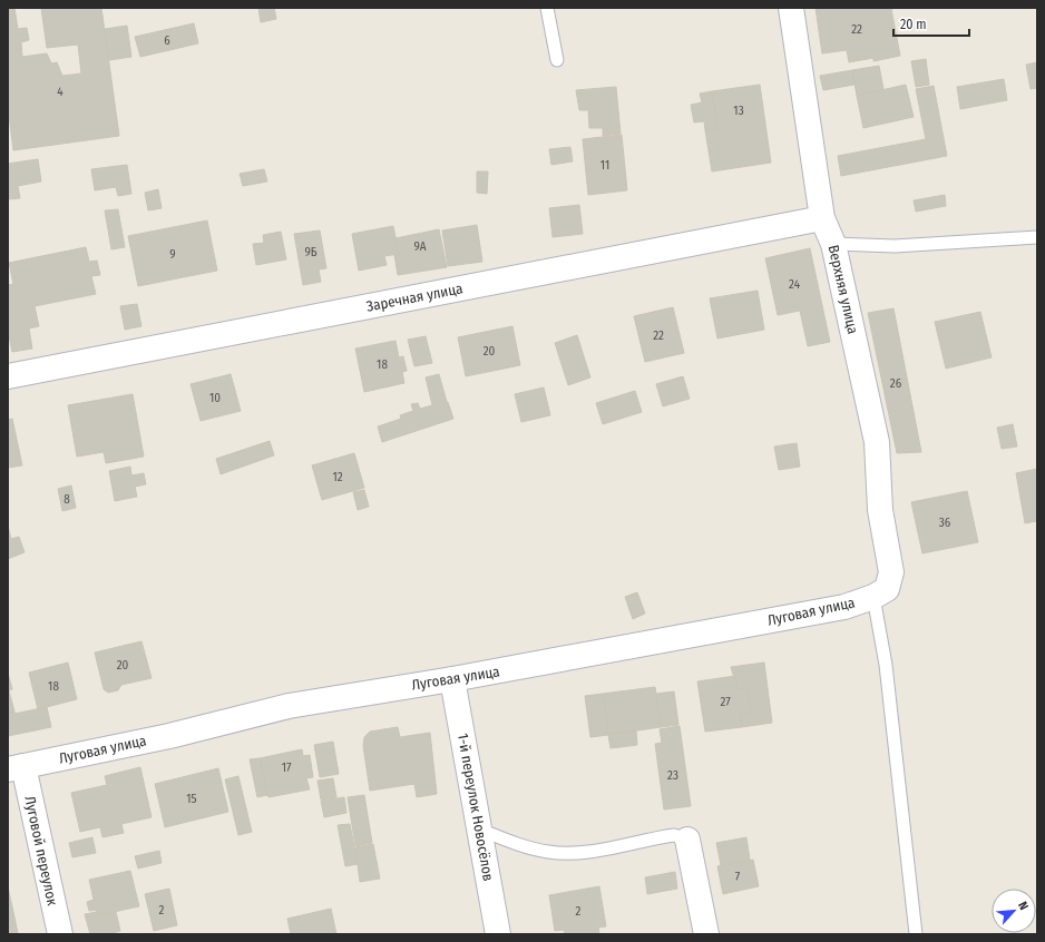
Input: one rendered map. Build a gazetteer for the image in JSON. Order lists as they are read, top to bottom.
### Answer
{
  "streets": {
    "street": [
      "Верхняя улица",
      "Заречная улица",
      "Луговая улица",
      "1-й переулок Новосёлов",
      "Луговой переулок"
    ]
  },
  "crossings": [
    ["Верхняя улица", "Заречная улица"],
    ["Верхняя улица", "Луговая улица"],
    ["Луговая улица", "1-й переулок Новосёлов"],
    ["Луговая улица", "Луговой переулок"]
  ],
  "house_numbers": [
    "22",
    "6",
    "4",
    "13",
    "11",
    "9А",
    "9Б",
    "9",
    "24",
    "22",
    "20",
    "18",
    "26",
    "10",
    "12",
    "8",
    "36",
    "20",
    "18",
    "27",
    "17",
    "23",
    "15",
    "7",
    "2",
    "2"
  ],
  "scale_bar": "20 m",
  "north": "top right"
}
